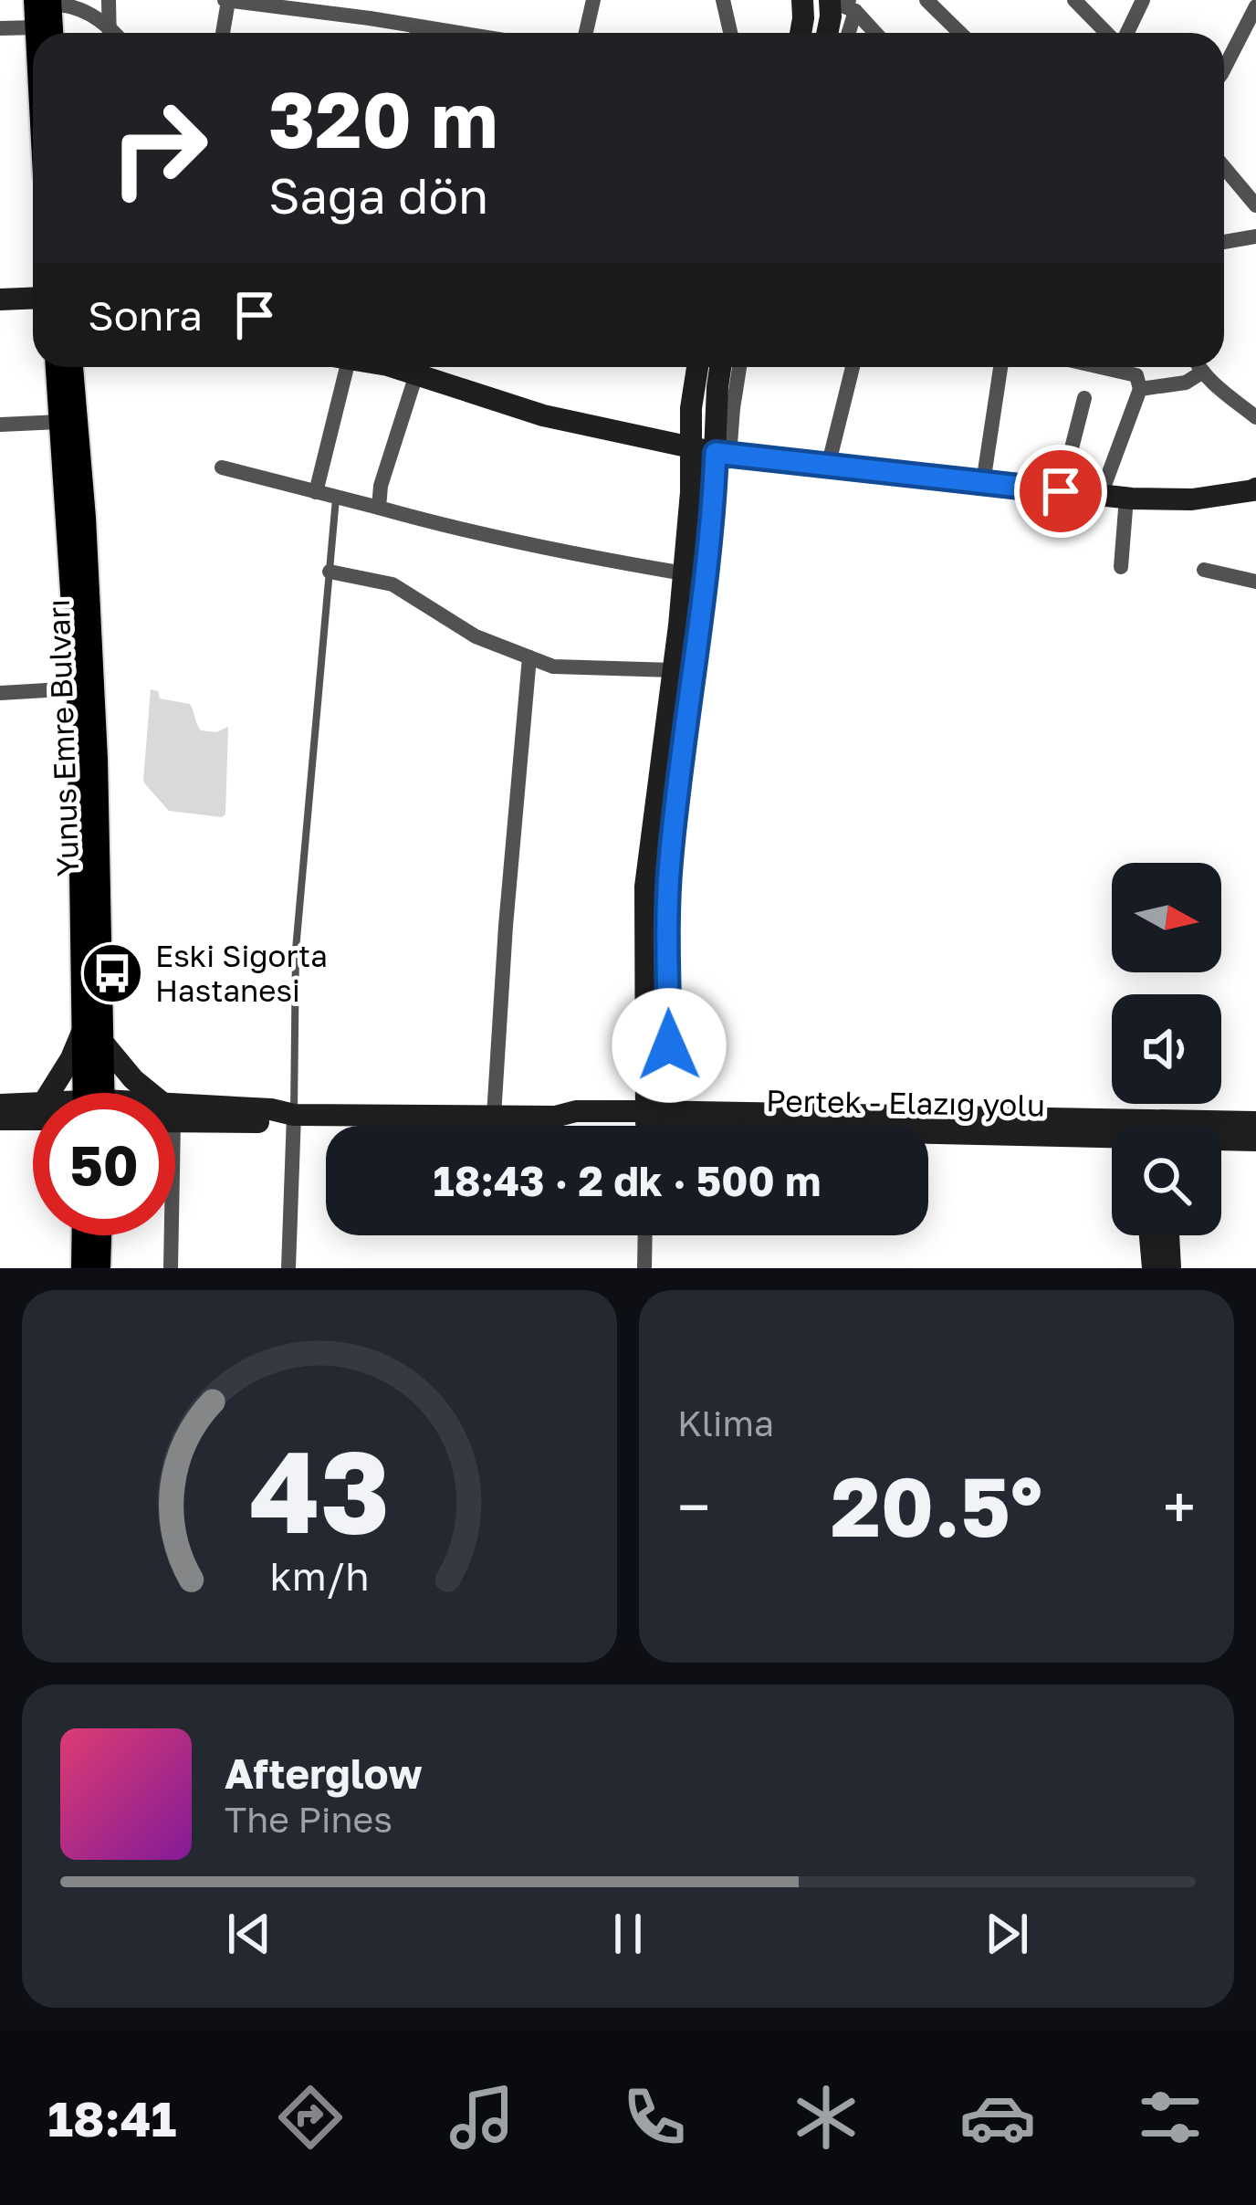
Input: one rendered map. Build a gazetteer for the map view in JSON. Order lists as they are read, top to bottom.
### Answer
{
  "streets": {
    "main road": ["Yunus Emre Bulvarı", "Pertek - Elazığ yolu"]
  },
  "places": {
    "bus stop": ["Eski Sigorta Hastanesi"]
  },
  "north": "right",
  "page": {
    "turn": ["320 m", "Sağa dön"],
    "then": "Sonra",
    "limit": "50",
    "trip": "18:43 · 2 dk · 500 m",
    "tile": "Klima",
    "heat": ["−", "20.5°", "+"],
    "song": ["Afterglow", "The Pines"],
    "tabs": "18:41",
    "gauge": ["43", "km/h"]
  }
}
